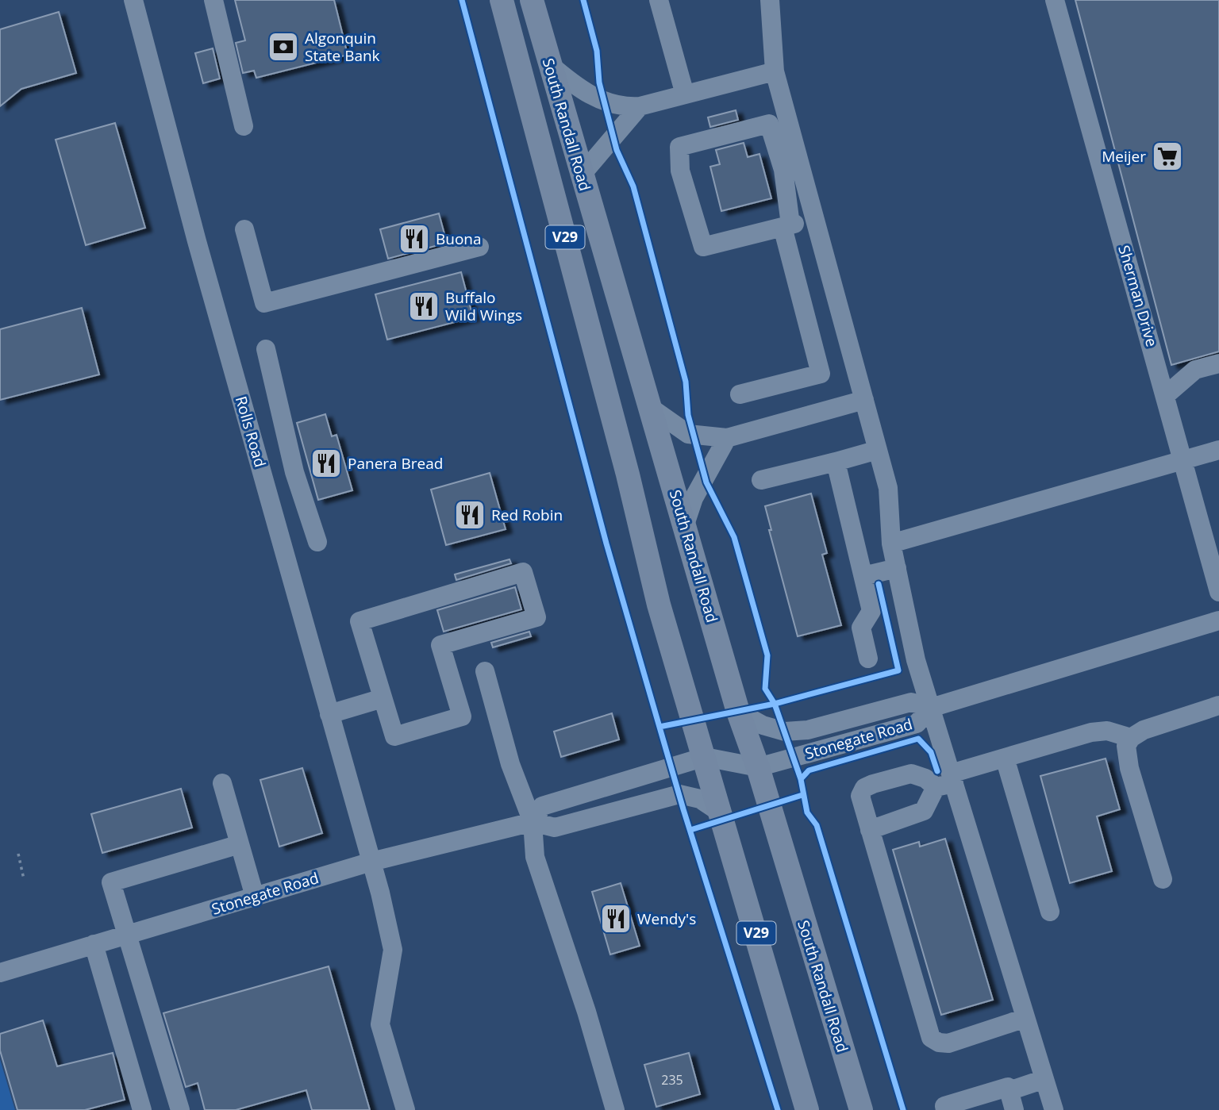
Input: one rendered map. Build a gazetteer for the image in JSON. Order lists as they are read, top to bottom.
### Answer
{
  "streets": {
    "main road": ["South Randall Road", "V29"],
    "street": ["Sherman Drive", "Rolls Road", "Stonegate Road"]
  },
  "crossings": [
    ["South Randall Road", "Stonegate Road"],
    ["Rolls Road", "Stonegate Road"]
  ],
  "places": {
    "bank": ["Algonquin State Bank"],
    "supermarket": ["Meijer"],
    "restaurant": [
      "Buona",
      "Buffalo Wild Wings",
      "Panera Bread",
      "Red Robin",
      "Wendy's"
    ]
  },
  "house_numbers": ["235"]
}
